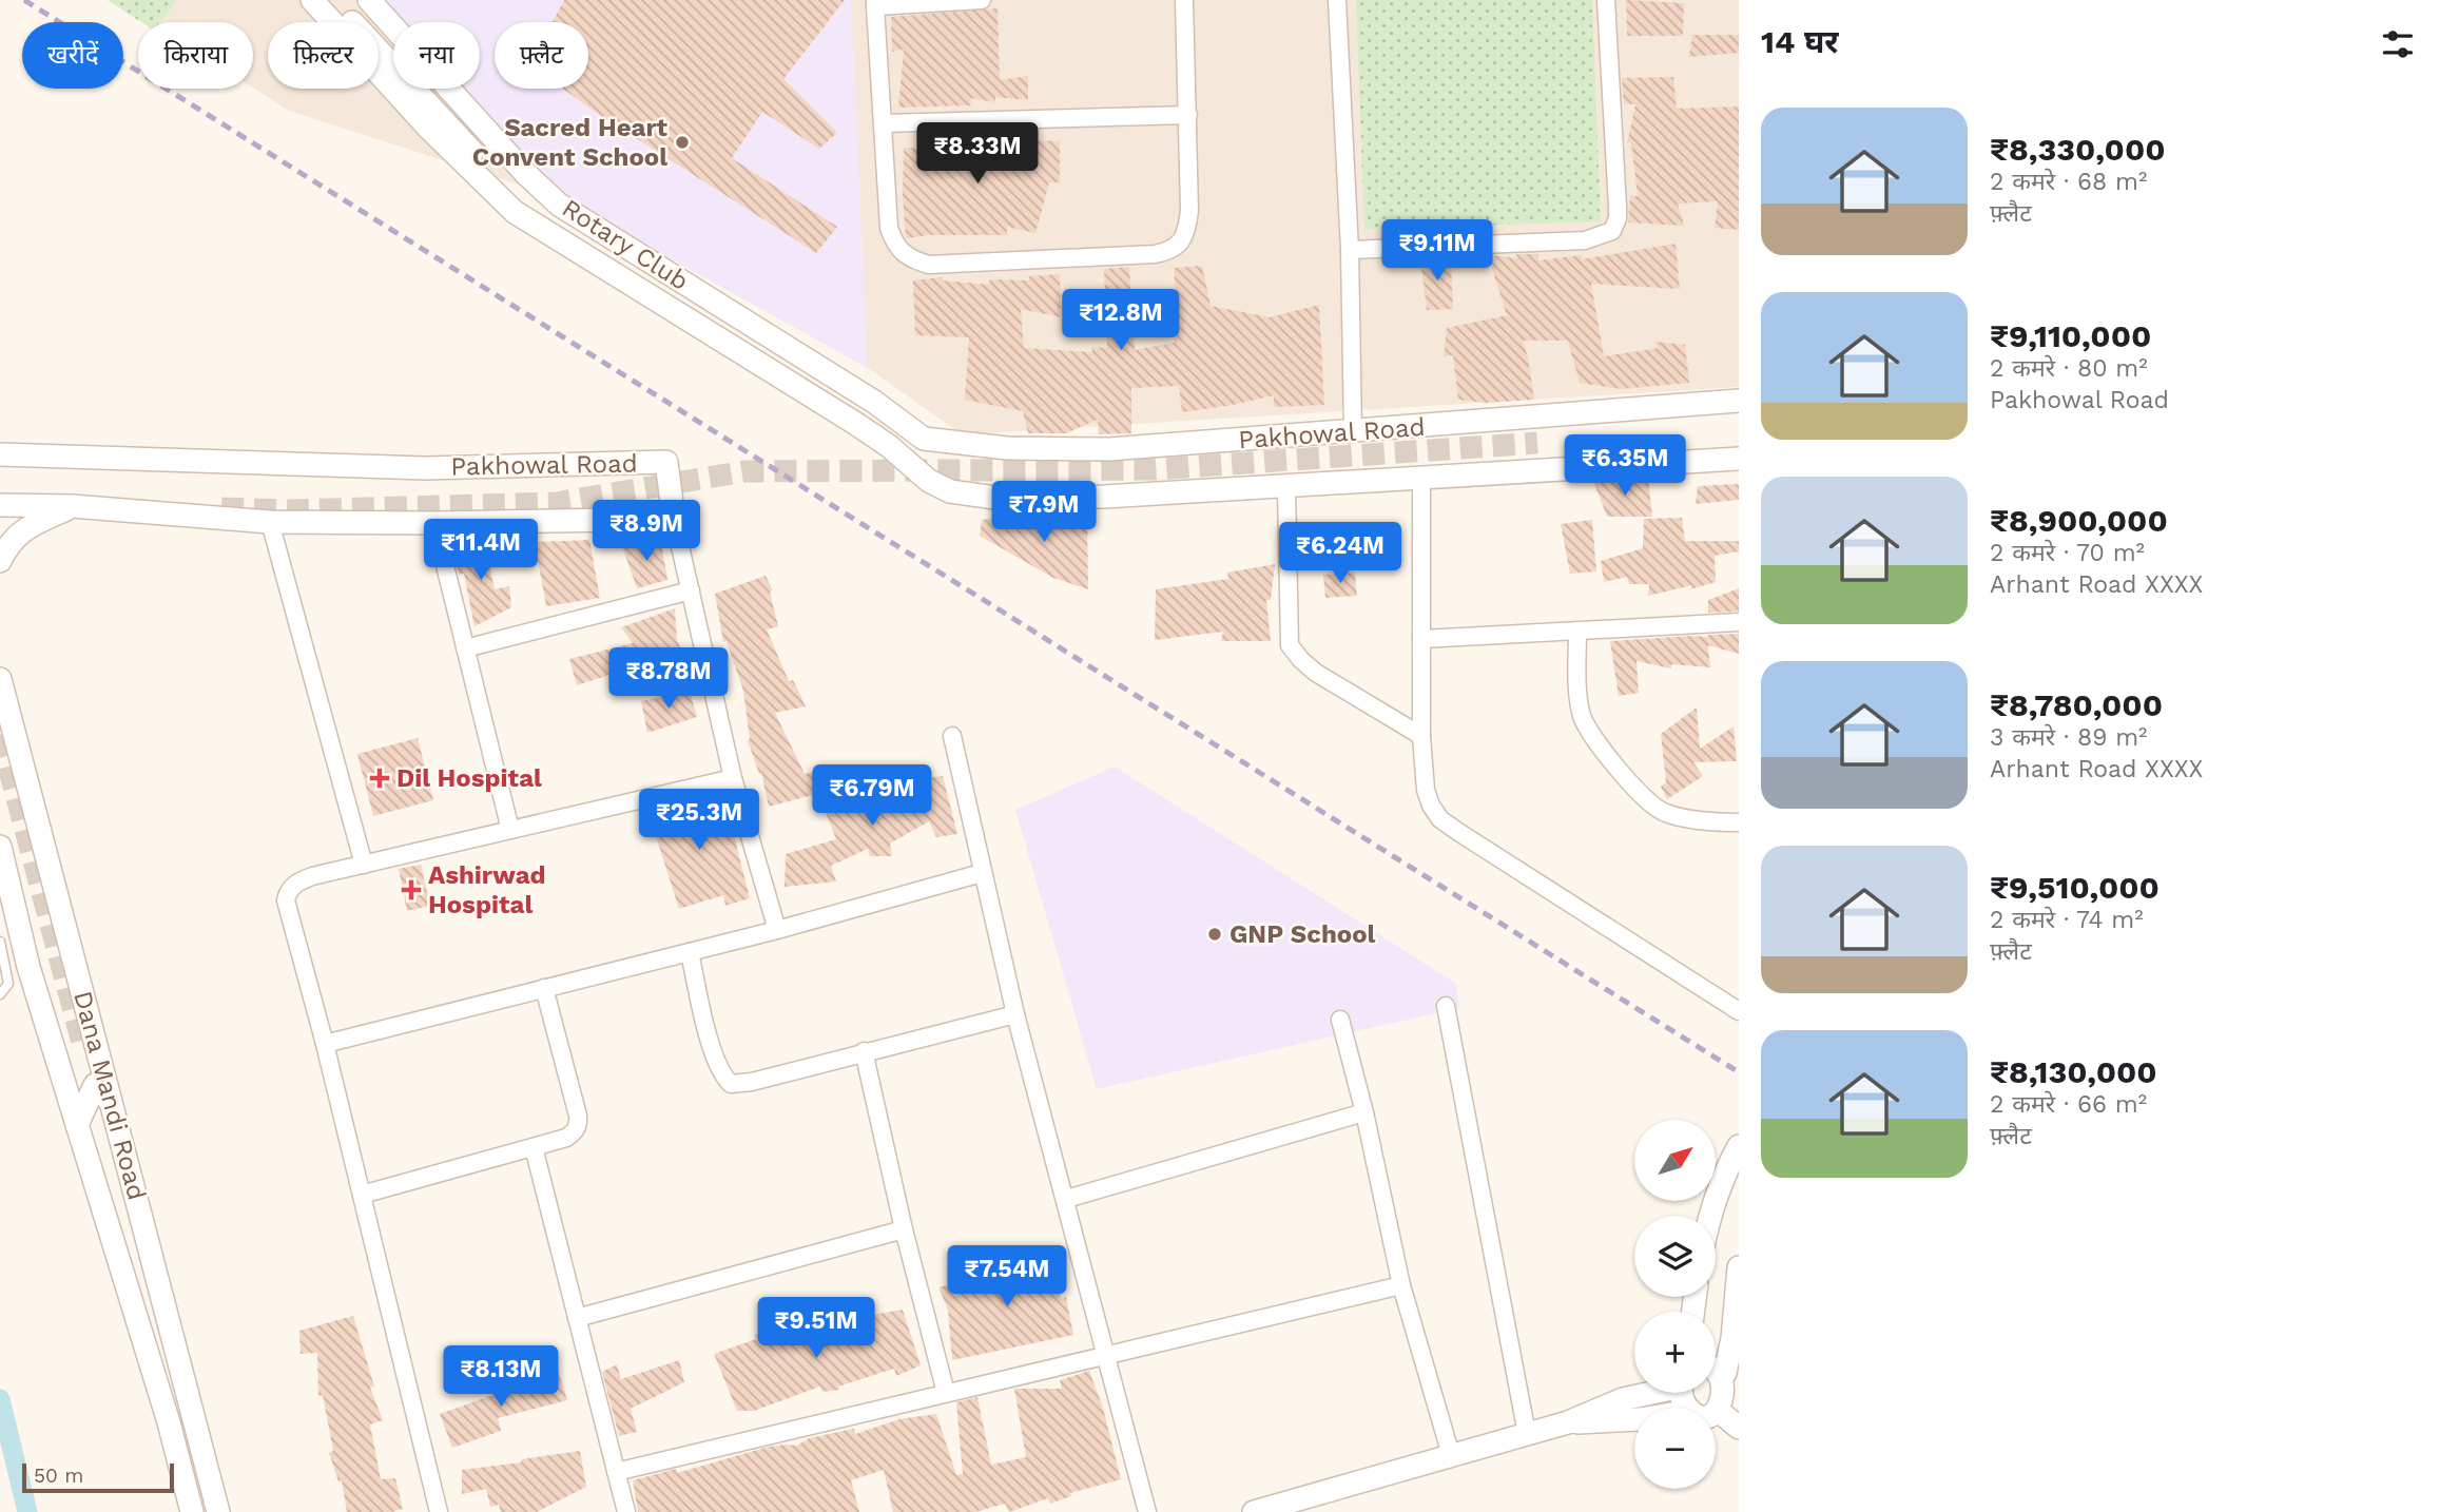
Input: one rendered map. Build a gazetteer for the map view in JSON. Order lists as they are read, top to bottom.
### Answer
{
  "streets": {
    "street": ["Rotary Club", "Pakhowal Road", "Dana Mandi Road"]
  },
  "crossings": [
    ["Rotary Club", "Pakhowal Road"]
  ],
  "places": {
    "other": ["Sacred Heart Convent School", "GNP School"],
    "health": ["Dil Hospital", "Ashirwad Hospital"]
  },
  "scale_bar": "50 m",
  "north": "top right",
  "page": {
    "heading": "14 घर",
    "chip": [
      "खरीदें",
      "किराया",
      "फ़िल्टर",
      "नया",
      "फ़्लैट"
    ],
    "list": [
      {
        "name": "₹8,330,000",
        "note": "2 कमरे · 68 m² · फ़्लैट"
      },
      {
        "name": "₹9,110,000",
        "note": "2 कमरे · 80 m² · Pakhowal Road"
      },
      {
        "name": "₹8,900,000",
        "note": "2 कमरे · 70 m² · Arhant Road XXXX"
      },
      {
        "name": "₹8,780,000",
        "note": "3 कमरे · 89 m² · Arhant Road XXXX"
      },
      {
        "name": "₹9,510,000",
        "note": "2 कमरे · 74 m² · फ़्लैट"
      },
      {
        "name": "₹8,130,000",
        "note": "2 कमरे · 66 m² · फ़्लैट"
      }
    ],
    "price": [
      "₹8.33M",
      "₹9.11M",
      "₹12.8M",
      "₹6.35M",
      "₹7.9M",
      "₹8.9M",
      "₹11.4M",
      "₹6.24M",
      "₹8.78M",
      "₹6.79M",
      "₹25.3M",
      "₹7.54M",
      "₹9.51M",
      "₹8.13M"
    ],
    "map_buttons": ["+", "−"],
    "scale": "50 m"
  }
}
